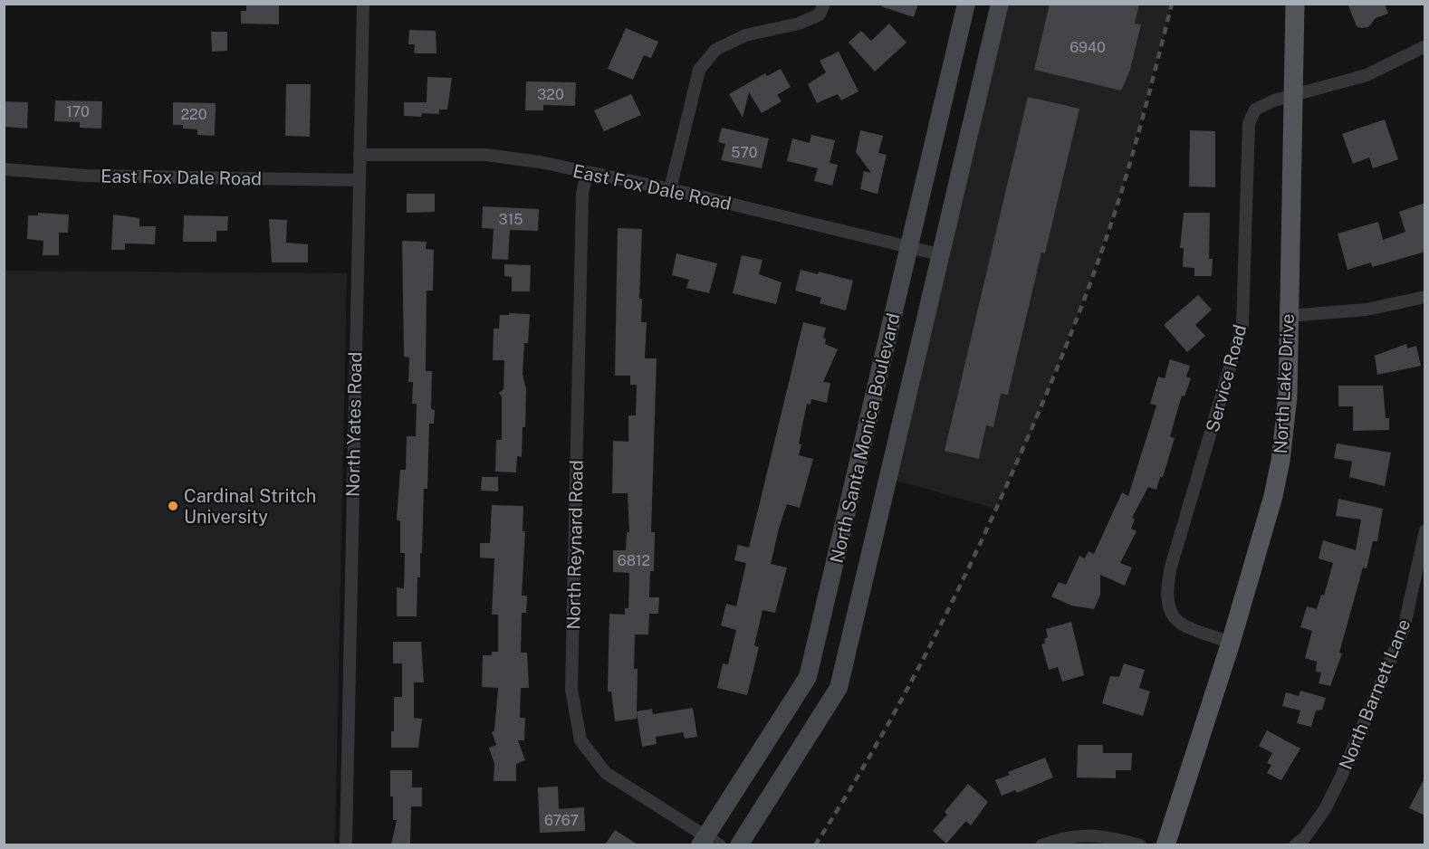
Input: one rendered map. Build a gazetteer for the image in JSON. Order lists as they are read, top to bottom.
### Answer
{
  "streets": {
    "main road": ["North Lake Drive"],
    "street": [
      "East Fox Dale Road",
      "Service Road",
      "North Yates Road",
      "North Santa Monica Boulevard",
      "North Reynard Road",
      "North Barnett Lane"
    ]
  },
  "crossings": [
    ["East Fox Dale Road", "North Yates Road"],
    ["East Fox Dale Road", "North Santa Monica Boulevard"],
    ["East Fox Dale Road", "North Reynard Road"],
    ["Service Road", "North Lake Drive"],
    ["North Santa Monica Boulevard", "North Reynard Road"]
  ],
  "places": ["Cardinal Stritch University"],
  "house_numbers": [
    "6940",
    "320",
    "170",
    "220",
    "570",
    "315",
    "6812",
    "6767"
  ]
}
